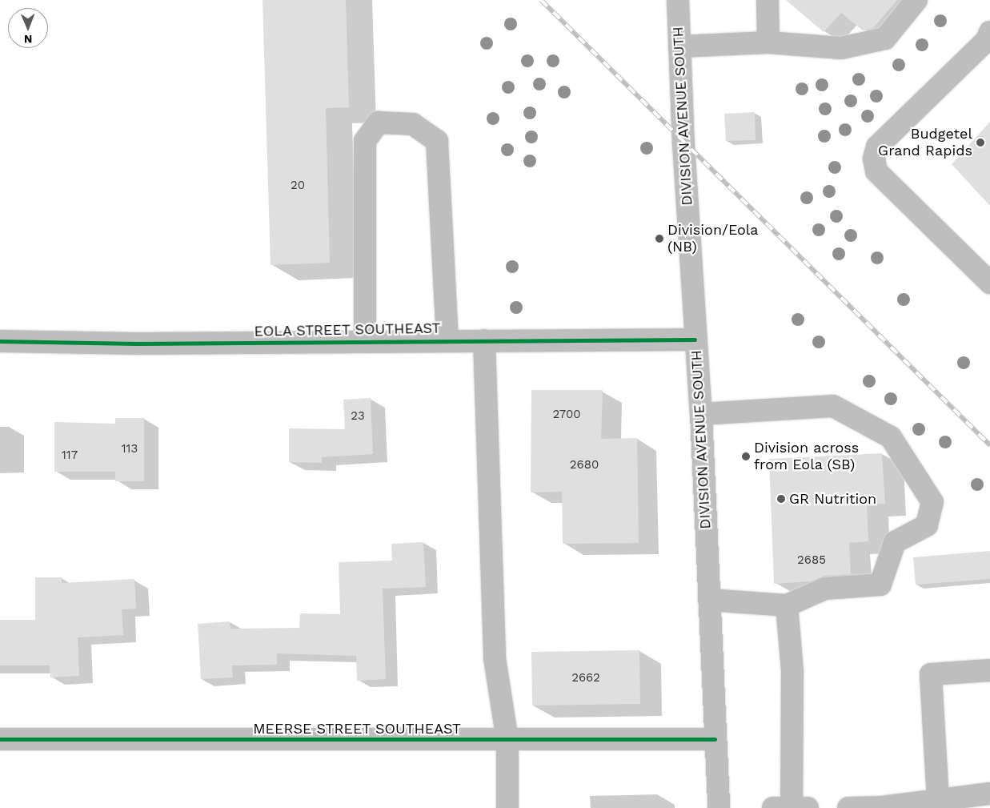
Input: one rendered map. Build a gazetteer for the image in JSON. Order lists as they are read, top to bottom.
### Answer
{
  "streets": {
    "street": ["DIVISION AVENUE SOUTH", "EOLA STREET SOUTHEAST", "MEERSE STREET SOUTHEAST"]
  },
  "crossings": [
    ["DIVISION AVENUE SOUTH", "EOLA STREET SOUTHEAST"],
    ["DIVISION AVENUE SOUTH", "MEERSE STREET SOUTHEAST"]
  ],
  "places": [
    "Budgetel Grand Rapids",
    "Division/Eola (NB)",
    "Division across from Eola (SB)",
    "GR Nutrition"
  ],
  "house_numbers": [
    "20",
    "2700",
    "23",
    "113",
    "117",
    "2680",
    "2685",
    "2662"
  ],
  "north": "bottom"
}
